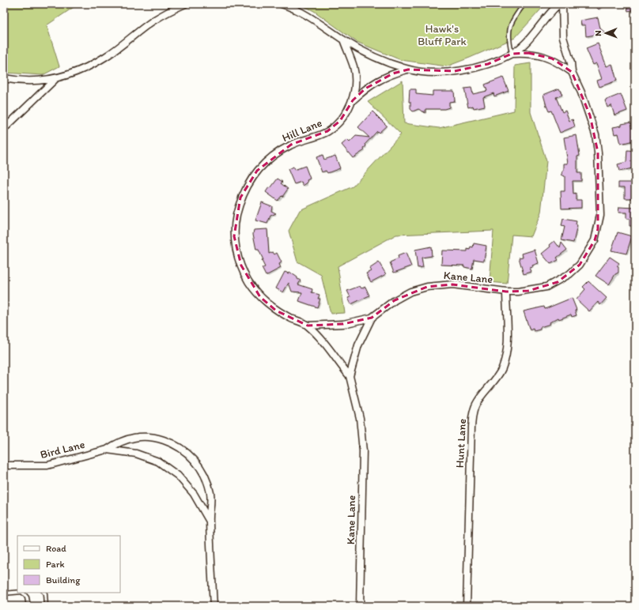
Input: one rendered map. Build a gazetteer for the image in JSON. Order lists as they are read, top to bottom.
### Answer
{
  "streets": {
    "street": [
      "Hill Lane",
      "Kane Lane",
      "Hunt Lane",
      "Bird Lane"
    ]
  },
  "crossings": [
    ["Kane Lane", "Hunt Lane"]
  ],
  "parks": ["Hawk's Bluff Park"],
  "legend": ["Road", "Park", "Building"],
  "north": "left"
}
